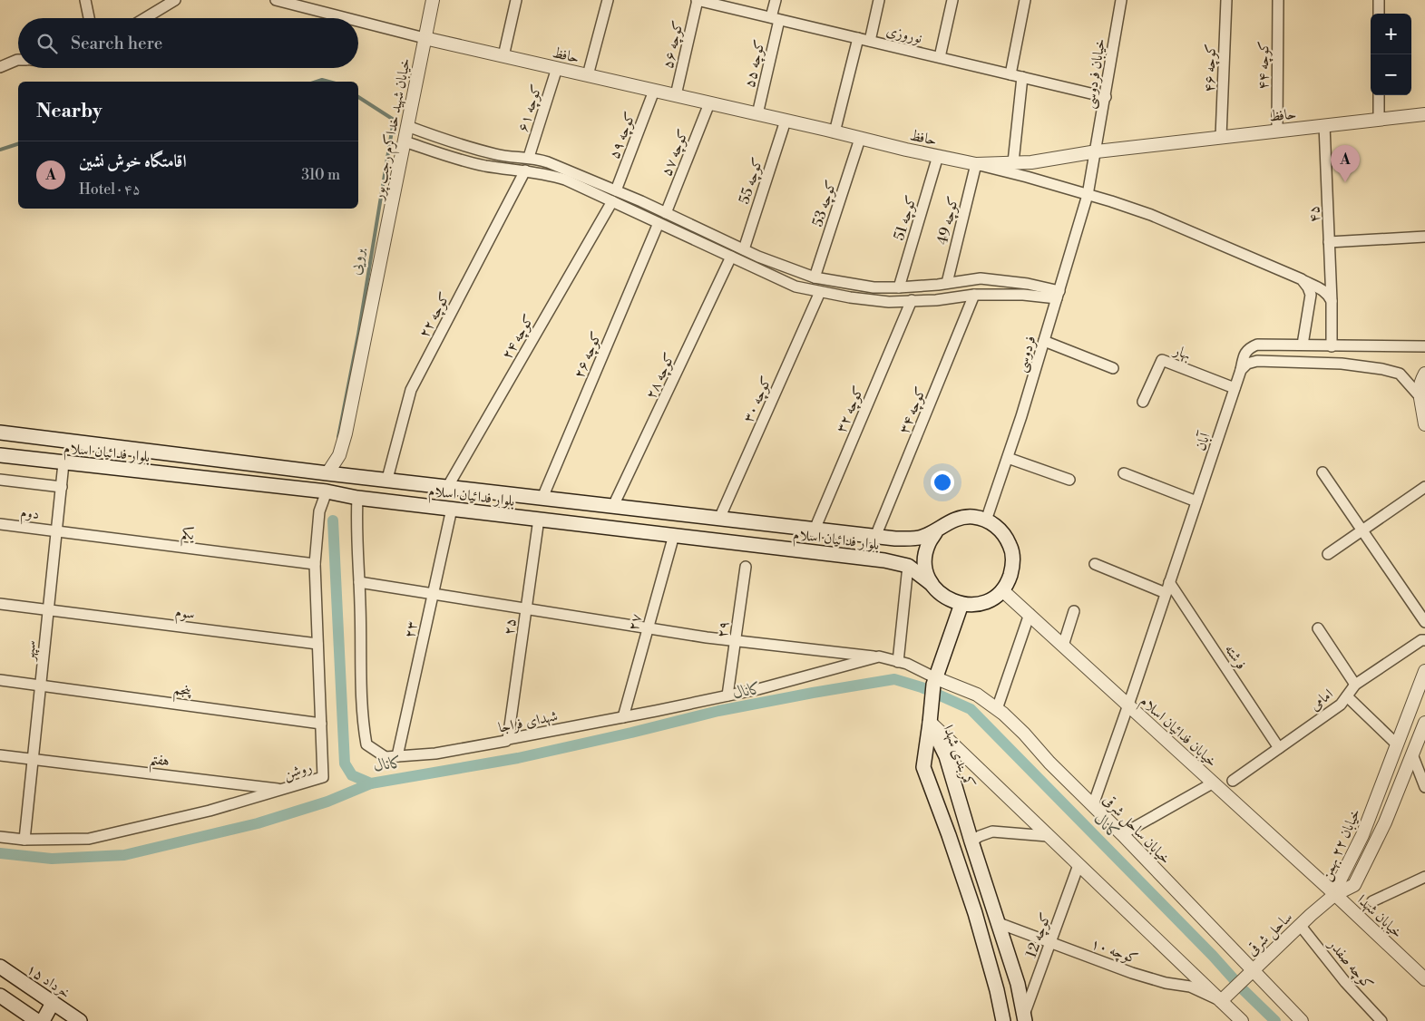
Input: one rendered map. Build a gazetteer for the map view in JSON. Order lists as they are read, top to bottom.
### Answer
{
  "streets": {
    "main road": ["بلوار فدائیان اسلام", "کمربندی شهدا", "۱۵ خرداد"],
    "street": [
      "نوروزی",
      "کوچه ۵۶",
      "حافظ",
      "کوچه ۵۵",
      "کوچه ۴۴",
      "کوچه ۴۶",
      "خیابان فردوسی",
      "کوچه ۶۱",
      "خیابان شهید خداکرم رجب پور",
      "کوچه ۵۹",
      "کوچه ۵۷",
      "کوچه 55",
      "کوچه 53",
      "۴۵",
      "کوچه 51",
      "کوچه 49",
      "کوچه ۲۲",
      "کوچه ۲۴",
      "بهار",
      "فردوسی",
      "کوچه ۲۶",
      "کوچه ۲۸",
      "کوچه ۳۰",
      "کوچه ۳۲",
      "کوچه ۳۴",
      "آبان",
      "دوم",
      "یکم",
      "سوم",
      "۲۷",
      "۲۵",
      "۲۳",
      "۲۹",
      "سپهر",
      "فرشته",
      "پنجم",
      "امامی",
      "شهدای فراجا",
      "خیابان فدائیان اسلام",
      "هفتم",
      "روشن",
      "خیابان ساحل شرقی",
      "خیابان ۲۲ بهمن",
      "خیابان شهدا",
      "ساحل شرقی",
      "کوچه 12",
      "کوچه ۱۰",
      "کوچه صفدر"
    ]
  },
  "crossings": [
    ["نوروزی", "کوچه ۵۶"],
    ["نوروزی", "کوچه ۵۵"],
    ["نوروزی", "خیابان فردوسی"],
    ["کوچه ۵۶", "حافظ"],
    ["حافظ", "کوچه ۵۵"],
    ["حافظ", "کوچه ۴۴"],
    ["حافظ", "کوچه ۴۶"],
    ["حافظ", "خیابان فردوسی"],
    ["حافظ", "کوچه ۶۱"],
    ["حافظ", "خیابان شهید خداکرم رجب پور"],
    ["حافظ", "کوچه ۵۹"],
    ["حافظ", "کوچه ۵۷"],
    ["حافظ", "کوچه 55"],
    ["حافظ", "کوچه 53"],
    ["حافظ", "۴۵"],
    ["حافظ", "کوچه 51"],
    ["حافظ", "کوچه 49"],
    ["خیابان فردوسی", "فردوسی"],
    ["خیابان شهید خداکرم رجب پور", "بلوار فدائیان اسلام"],
    ["کوچه ۲۲", "بلوار فدائیان اسلام"],
    ["کوچه ۲۴", "بلوار فدائیان اسلام"],
    ["بهار", "آبان"],
    ["فردوسی", "بلوار فدائیان اسلام"],
    ["فردوسی", "خیابان فدائیان اسلام"],
    ["کوچه ۲۶", "بلوار فدائیان اسلام"],
    ["کوچه ۲۸", "بلوار فدائیان اسلام"],
    ["کوچه ۳۰", "بلوار فدائیان اسلام"],
    ["کوچه ۳۲", "بلوار فدائیان اسلام"],
    ["کوچه ۳۴", "بلوار فدائیان اسلام"],
    ["آبان", "فرشته"],
    ["آبان", "خیابان فدائیان اسلام"],
    ["آبان", "خیابان ساحل شرقی"],
    ["بلوار فدائیان اسلام", "۲۷"],
    ["بلوار فدائیان اسلام", "۲۵"],
    ["بلوار فدائیان اسلام", "۲۳"],
    ["بلوار فدائیان اسلام", "سپهر"],
    ["بلوار فدائیان اسلام", "شهدای فراجا"],
    ["بلوار فدائیان اسلام", "خیابان فدائیان اسلام"],
    ["بلوار فدائیان اسلام", "روشن"],
    ["دوم", "یکم"],
    ["دوم", "سپهر"],
    ["یکم", "سپهر"],
    ["یکم", "روشن"],
    ["سوم", "سپهر"],
    ["سوم", "روشن"],
    ["۲۷", "شهدای فراجا"],
    ["۲۵", "شهدای فراجا"],
    ["۲۳", "شهدای فراجا"],
    ["۲۹", "شهدای فراجا"],
    ["سپهر", "پنجم"],
    ["سپهر", "هفتم"],
    ["سپهر", "روشن"],
    ["فرشته", "امامی"],
    ["پنجم", "روشن"],
    ["خیابان فدائیان اسلام", "خیابان ۲۲ بهمن"],
    ["خیابان فدائیان اسلام", "خیابان شهدا"],
    ["خیابان فدائیان اسلام", "ساحل شرقی"],
    ["کمربندی شهدا", "کوچه 12"],
    ["کمربندی شهدا", "کوچه ۱۰"],
    ["هفتم", "روشن"],
    ["خیابان ساحل شرقی", "ساحل شرقی"],
    ["خیابان ۲۲ بهمن", "خیابان شهدا"],
    ["خیابان ۲۲ بهمن", "ساحل شرقی"],
    ["خیابان شهدا", "ساحل شرقی"],
    ["ساحل شرقی", "کوچه ۱۰"],
    ["ساحل شرقی", "کوچه صفدر"],
    ["کوچه 12", "کوچه ۱۰"]
  ],
  "water": ["برویی", "کانال"],
  "page": {
    "map_buttons": ["+", "−"],
    "search": "Search here",
    "heading": "Nearby",
    "list": [
      {
        "mark": "A",
        "name": "اقامتگاه خوش نشین",
        "note": "Hotel · ۴۵",
        "value": "310 m"
      }
    ],
    "pins": "A"
  }
}
